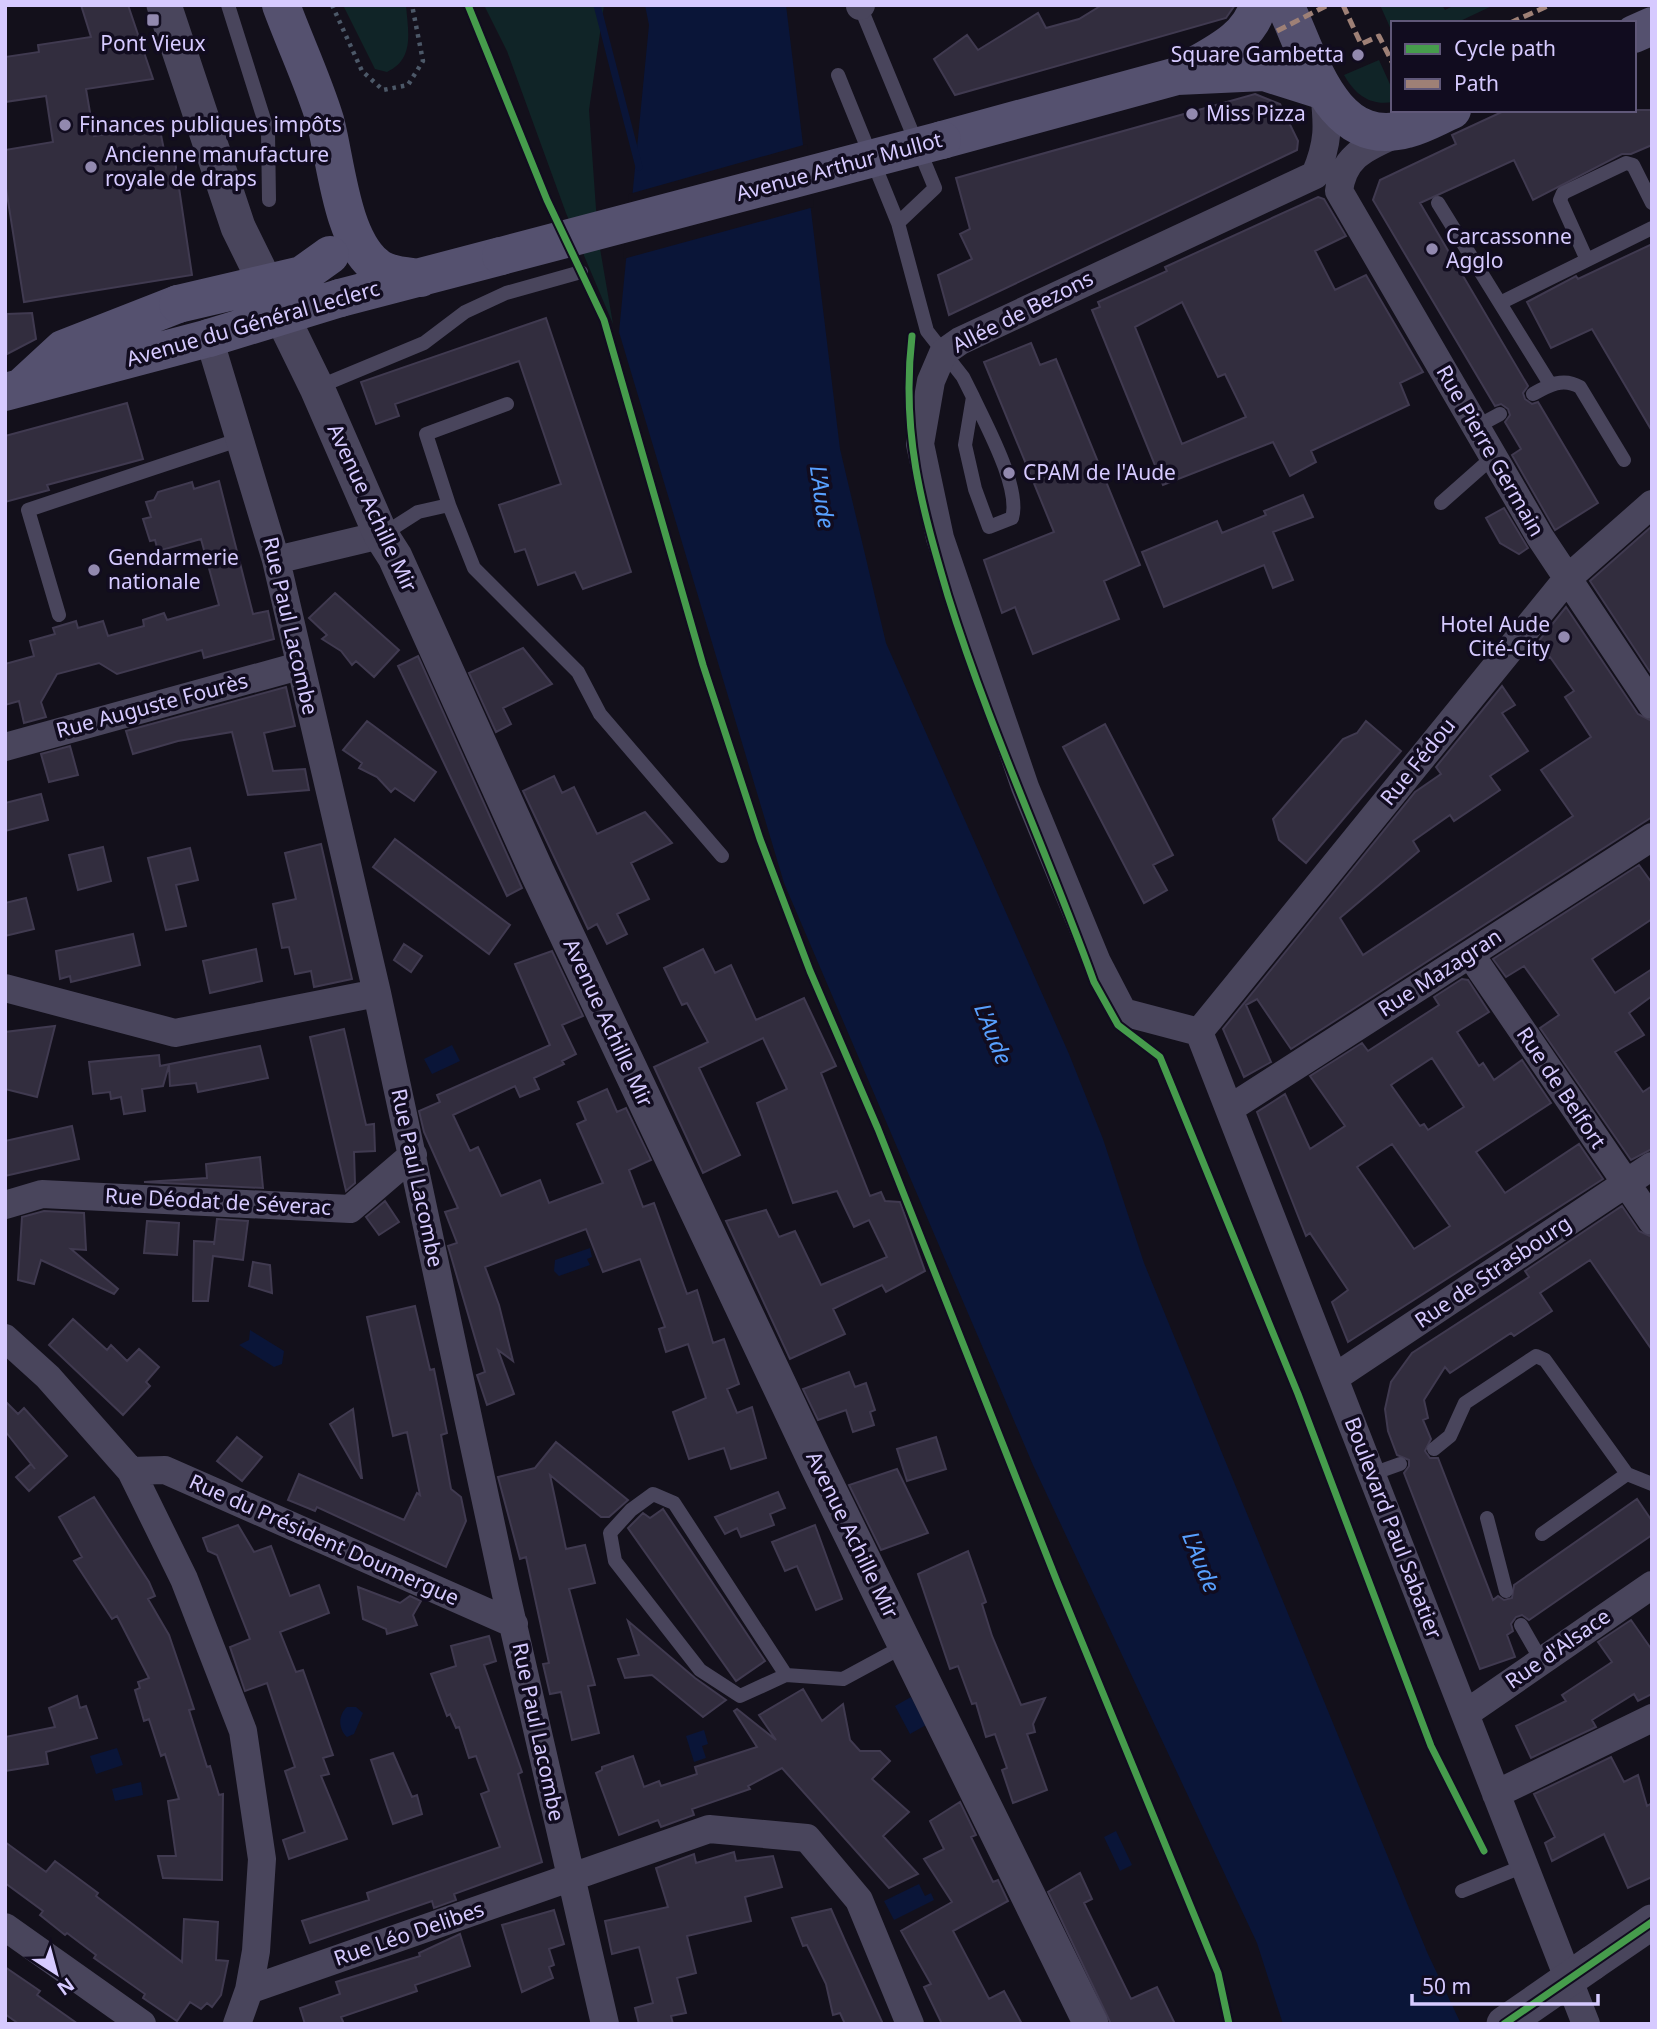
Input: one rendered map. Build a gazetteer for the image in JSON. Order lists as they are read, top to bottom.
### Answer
{
  "streets": {
    "main road": ["Avenue Arthur Mullot", "Avenue du Général Leclerc"],
    "street": [
      "Allée de Bezons",
      "Rue Pierre Germain",
      "Avenue Achille Mir",
      "Rue Paul Lacombe",
      "Rue Auguste Fourès",
      "Rue Fédou",
      "Rue Mazagran",
      "Rue de Belfort",
      "Rue Déodat de Séverac",
      "Rue de Strasbourg",
      "Boulevard Paul Sabatier",
      "Rue du Président Doumergue",
      "Rue d'Alsace",
      "Rue Léo Delibes"
    ]
  },
  "crossings": [
    ["Avenue Arthur Mullot", "Avenue du Général Leclerc"],
    ["Allée de Bezons", "Rue Pierre Germain"],
    ["Allée de Bezons", "Rue Fédou"],
    ["Allée de Bezons", "Boulevard Paul Sabatier"],
    ["Avenue du Général Leclerc", "Rue Paul Lacombe"],
    ["Rue Pierre Germain", "Rue Fédou"],
    ["Rue Paul Lacombe", "Rue Auguste Fourès"],
    ["Rue Paul Lacombe", "Rue Déodat de Séverac"],
    ["Rue Paul Lacombe", "Rue du Président Doumergue"],
    ["Rue Paul Lacombe", "Rue Léo Delibes"],
    ["Rue Fédou", "Boulevard Paul Sabatier"],
    ["Rue Mazagran", "Rue de Belfort"],
    ["Rue Mazagran", "Boulevard Paul Sabatier"],
    ["Rue de Belfort", "Rue de Strasbourg"],
    ["Rue de Strasbourg", "Boulevard Paul Sabatier"],
    ["Boulevard Paul Sabatier", "Rue d'Alsace"]
  ],
  "water": ["L'Aude"],
  "places": {
    "transit": ["Pont Vieux"],
    "other": [
      "Square Gambetta",
      "Miss Pizza",
      "Finances publiques impôts",
      "Ancienne manufacture royale de draps",
      "Carcassonne Agglo",
      "CPAM de l'Aude",
      "Gendarmerie nationale",
      "Hotel Aude Cité-City"
    ]
  },
  "legend": ["Cycle path", "Path"],
  "scale_bar": "50 m",
  "north": "bottom right"
}
